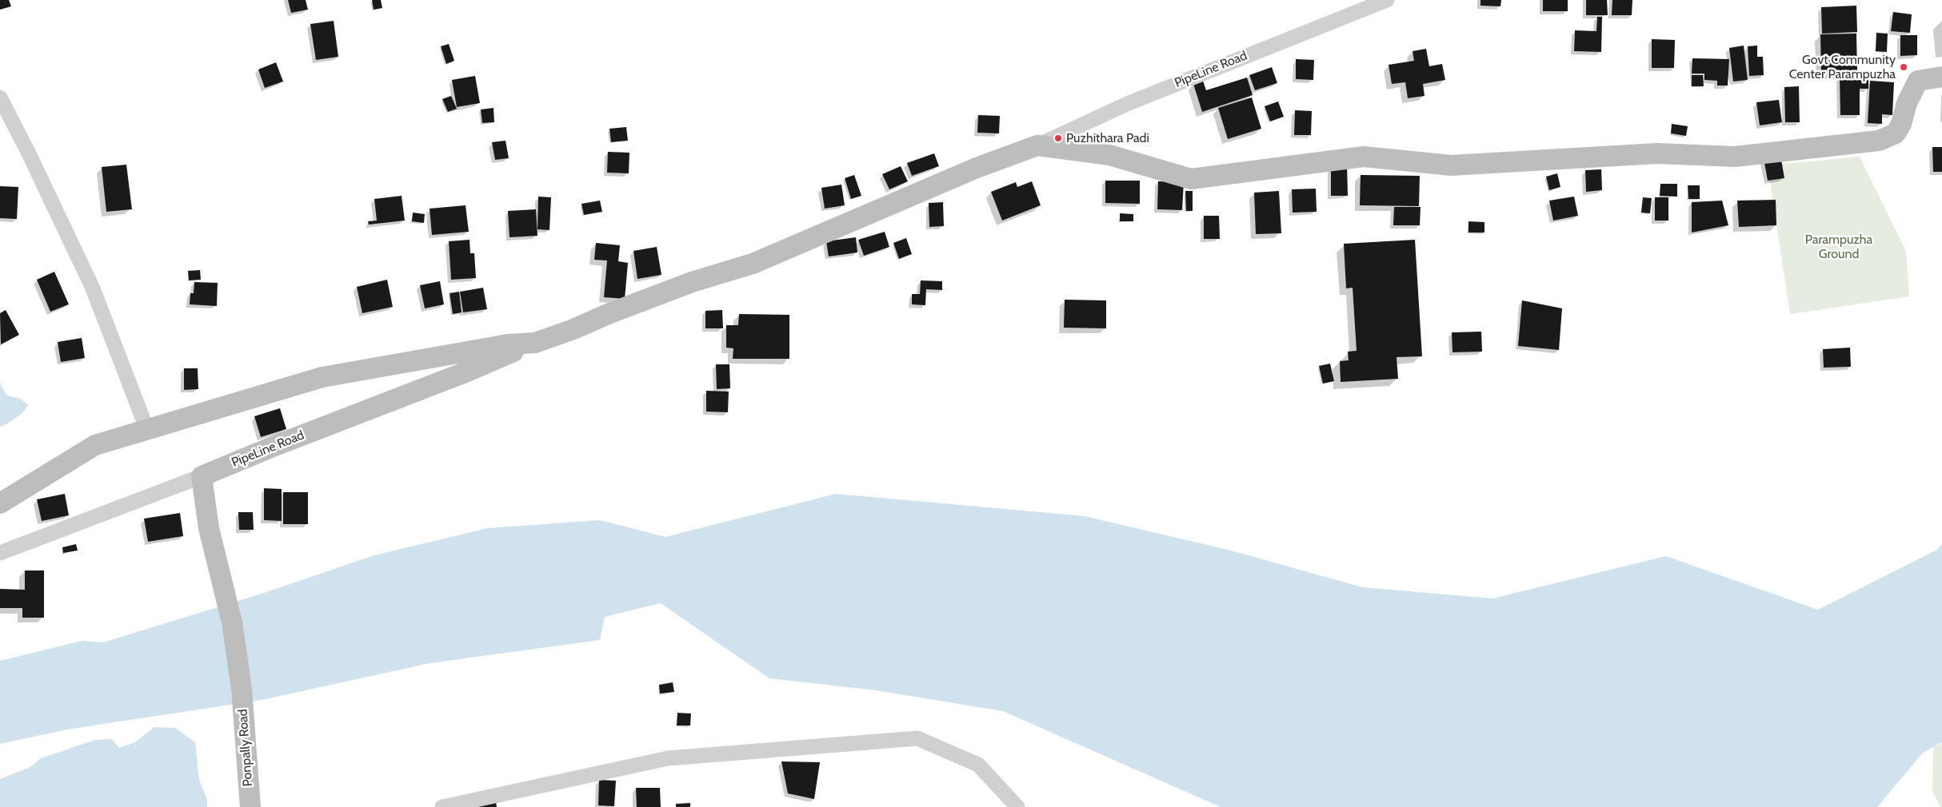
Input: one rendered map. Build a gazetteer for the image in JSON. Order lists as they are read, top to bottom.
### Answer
{
  "streets": {
    "main road": ["PipeLine Road", "Ponpally Road"]
  },
  "crossings": [
    ["PipeLine Road", "Ponpally Road"]
  ],
  "parks": ["Parampuzha Ground"],
  "places": ["Govt Community Center Parampuzha", "Puzhithara Padi"]
}
